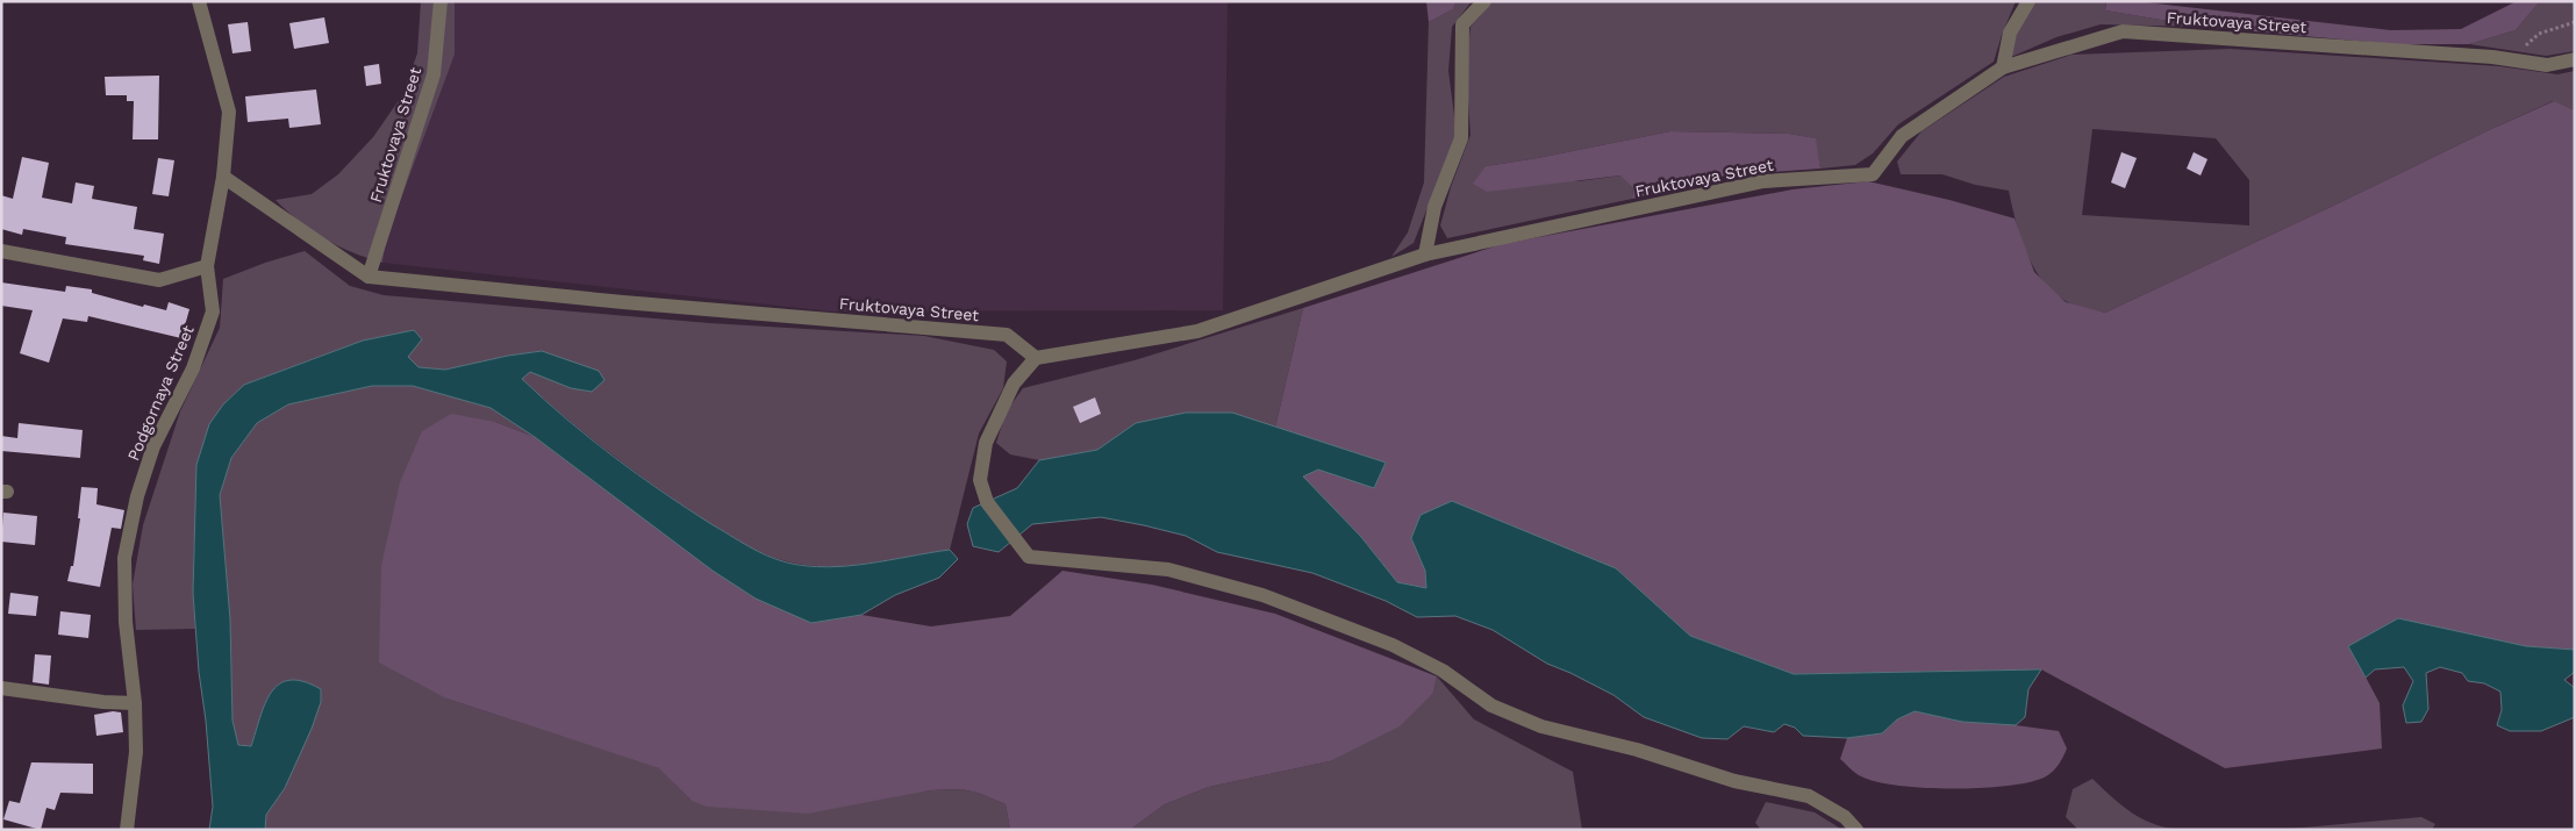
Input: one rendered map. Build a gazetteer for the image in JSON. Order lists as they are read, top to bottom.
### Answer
{
  "streets": {
    "street": ["Fruktovaya Street", "Podgornaya Street"]
  },
  "crossings": [
    ["Fruktovaya Street", "Podgornaya Street"]
  ]
}
